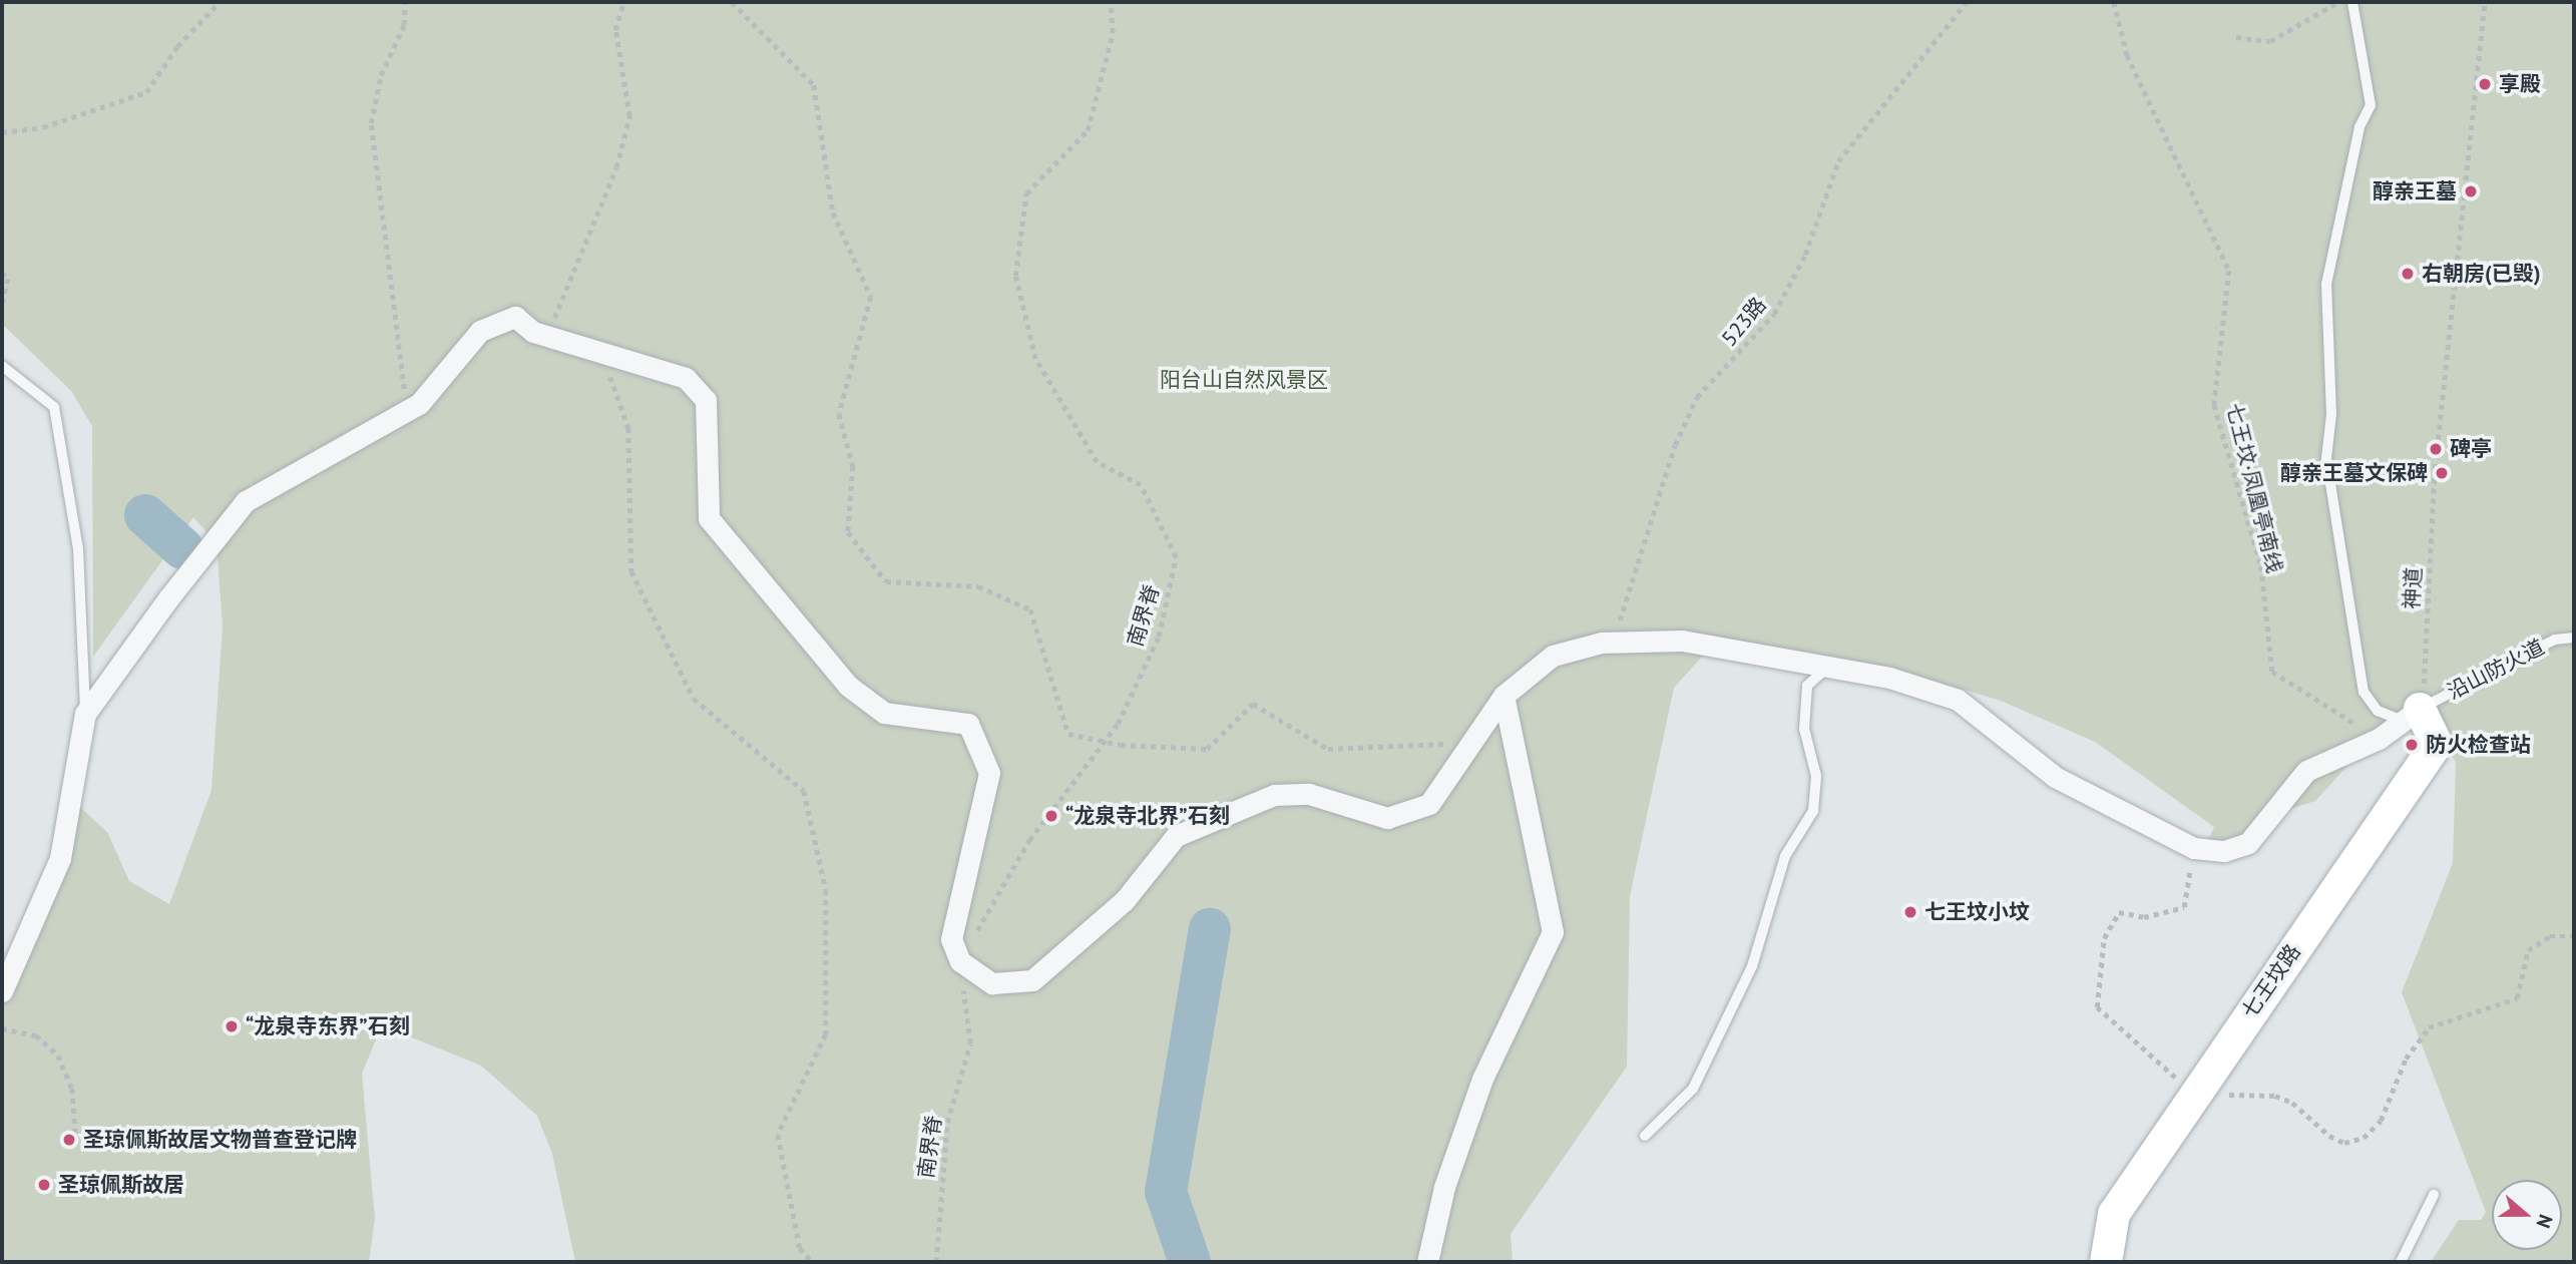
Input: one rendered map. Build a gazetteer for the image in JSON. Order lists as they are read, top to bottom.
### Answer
{
  "streets": {
    "street": ["七王坟路"],
    "lane": ["沿山防火道"],
    "path": [
      "523路",
      "七王坟·凤凰亭南线",
      "神道",
      "南界脊"
    ]
  },
  "crossings": [
    ["神道", "沿山防火道"],
    ["神道", "七王坟路"],
    ["沿山防火道", "七王坟路"]
  ],
  "parks": ["阳台山自然风景区"],
  "places": [
    "享殿",
    "醇亲王墓",
    "右朝房(已毁)",
    "碑亭",
    "醇亲王墓文保碑",
    "防火检查站",
    "“龙泉寺北界”石刻",
    "七王坟小坟",
    "“龙泉寺东界”石刻",
    "圣琼佩斯故居文物普查登记牌",
    "圣琼佩斯故居"
  ],
  "north": "right"
}
